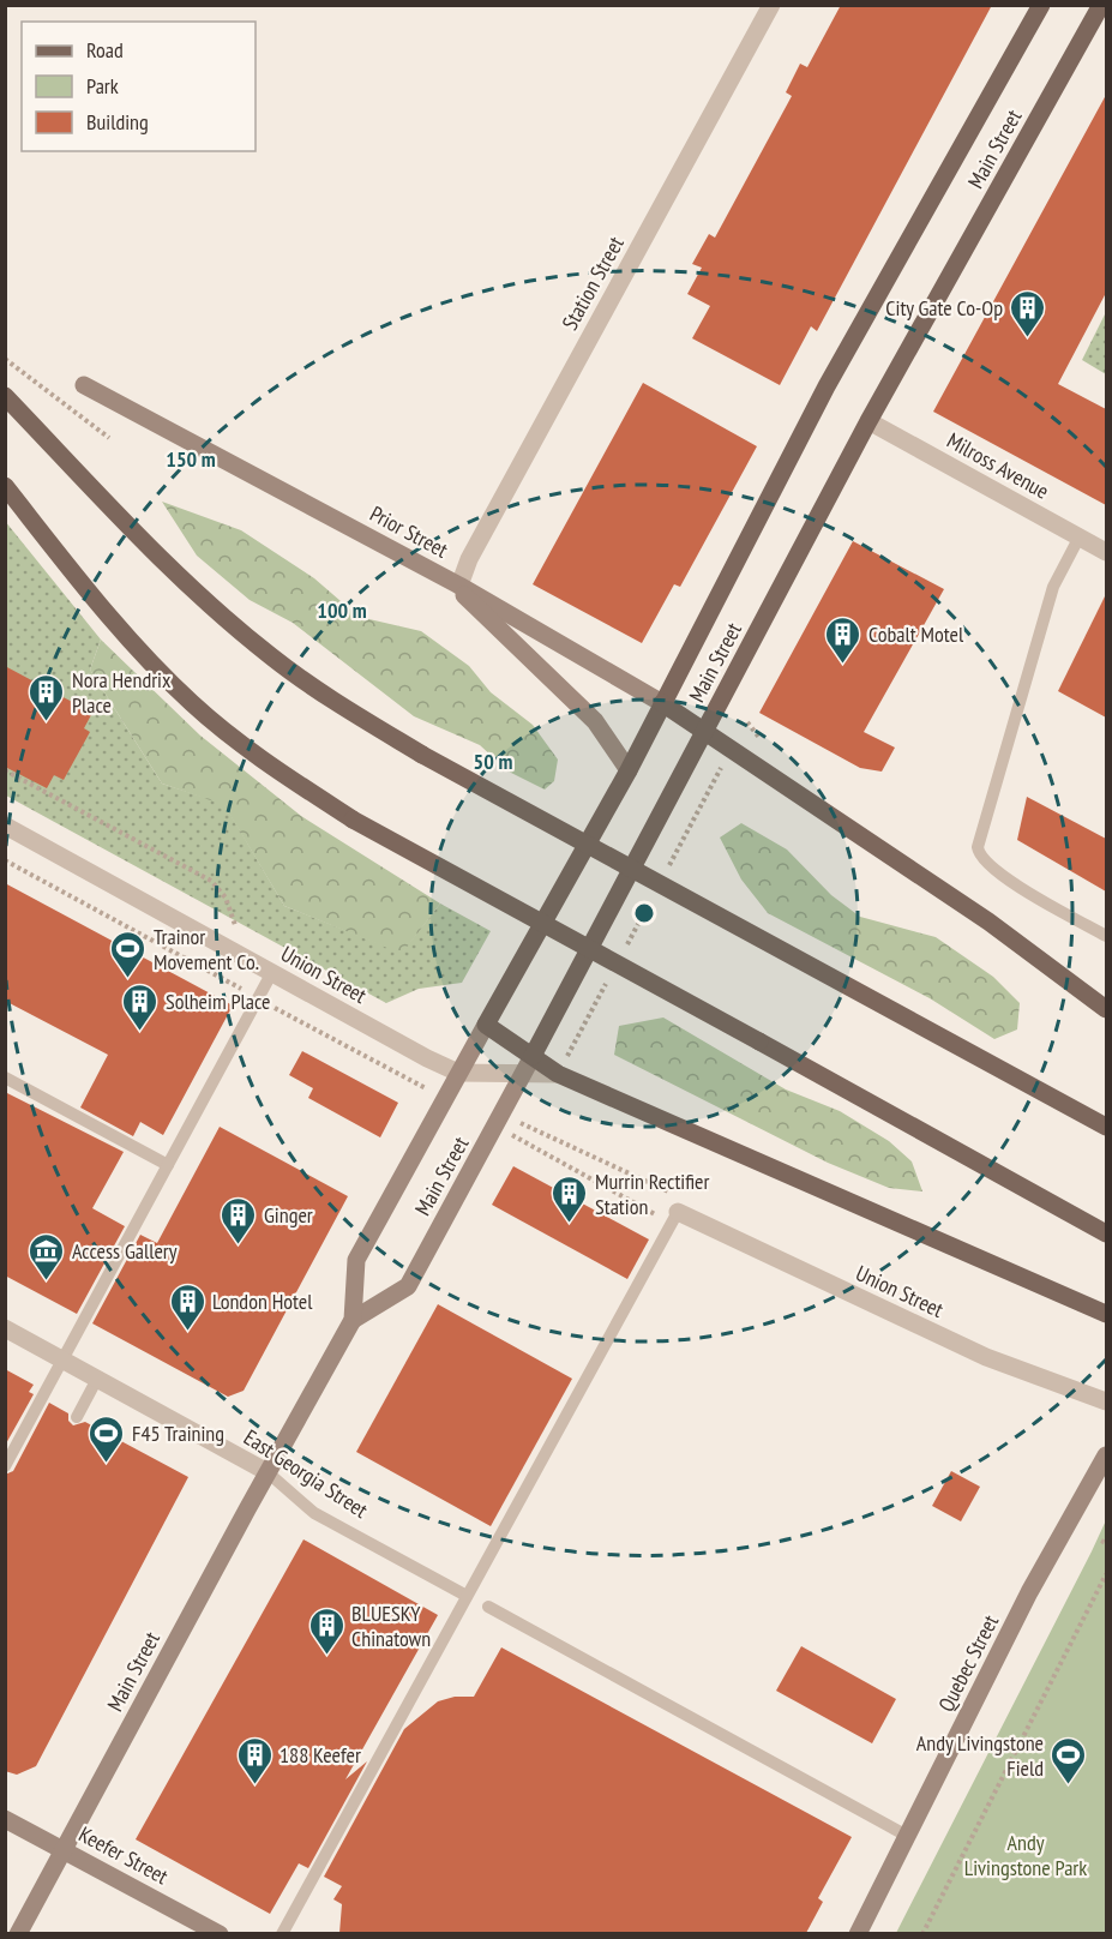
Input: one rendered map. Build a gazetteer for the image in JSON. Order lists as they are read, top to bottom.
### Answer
{
  "streets": {
    "main road": [
      "Main Street",
      "Prior Street",
      "Quebec Street",
      "Keefer Street"
    ],
    "street": [
      "Station Street",
      "Milross Avenue",
      "Union Street",
      "East Georgia Street"
    ]
  },
  "crossings": [
    ["Main Street", "Milross Avenue"],
    ["Main Street", "Prior Street"],
    ["Main Street", "Union Street"],
    ["Main Street", "East Georgia Street"],
    ["Main Street", "Keefer Street"],
    ["Station Street", "Prior Street"]
  ],
  "parks": ["Andy Livingstone Park"],
  "places": {
    "building": [
      "City Gate Co-Op",
      "Cobalt Motel",
      "Nora Hendrix Place",
      "Solheim Place",
      "Murrin Rectifier Station",
      "Ginger",
      "London Hotel",
      "BLUESKY Chinatown",
      "188 Keefer"
    ],
    "sports": ["Trainor Movement Co.", "F45 Training", "Andy Livingstone Field"],
    "museum": ["Access Gallery"]
  },
  "legend": ["Road", "Park", "Building"],
  "rings": ["150 m", "100 m", "50 m"]
}
